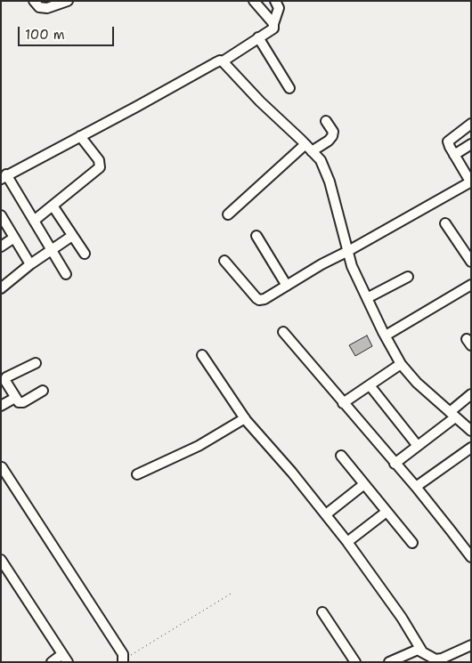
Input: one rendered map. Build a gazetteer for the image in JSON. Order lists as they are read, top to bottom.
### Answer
{
  "scale_bar": "100 m"
}
